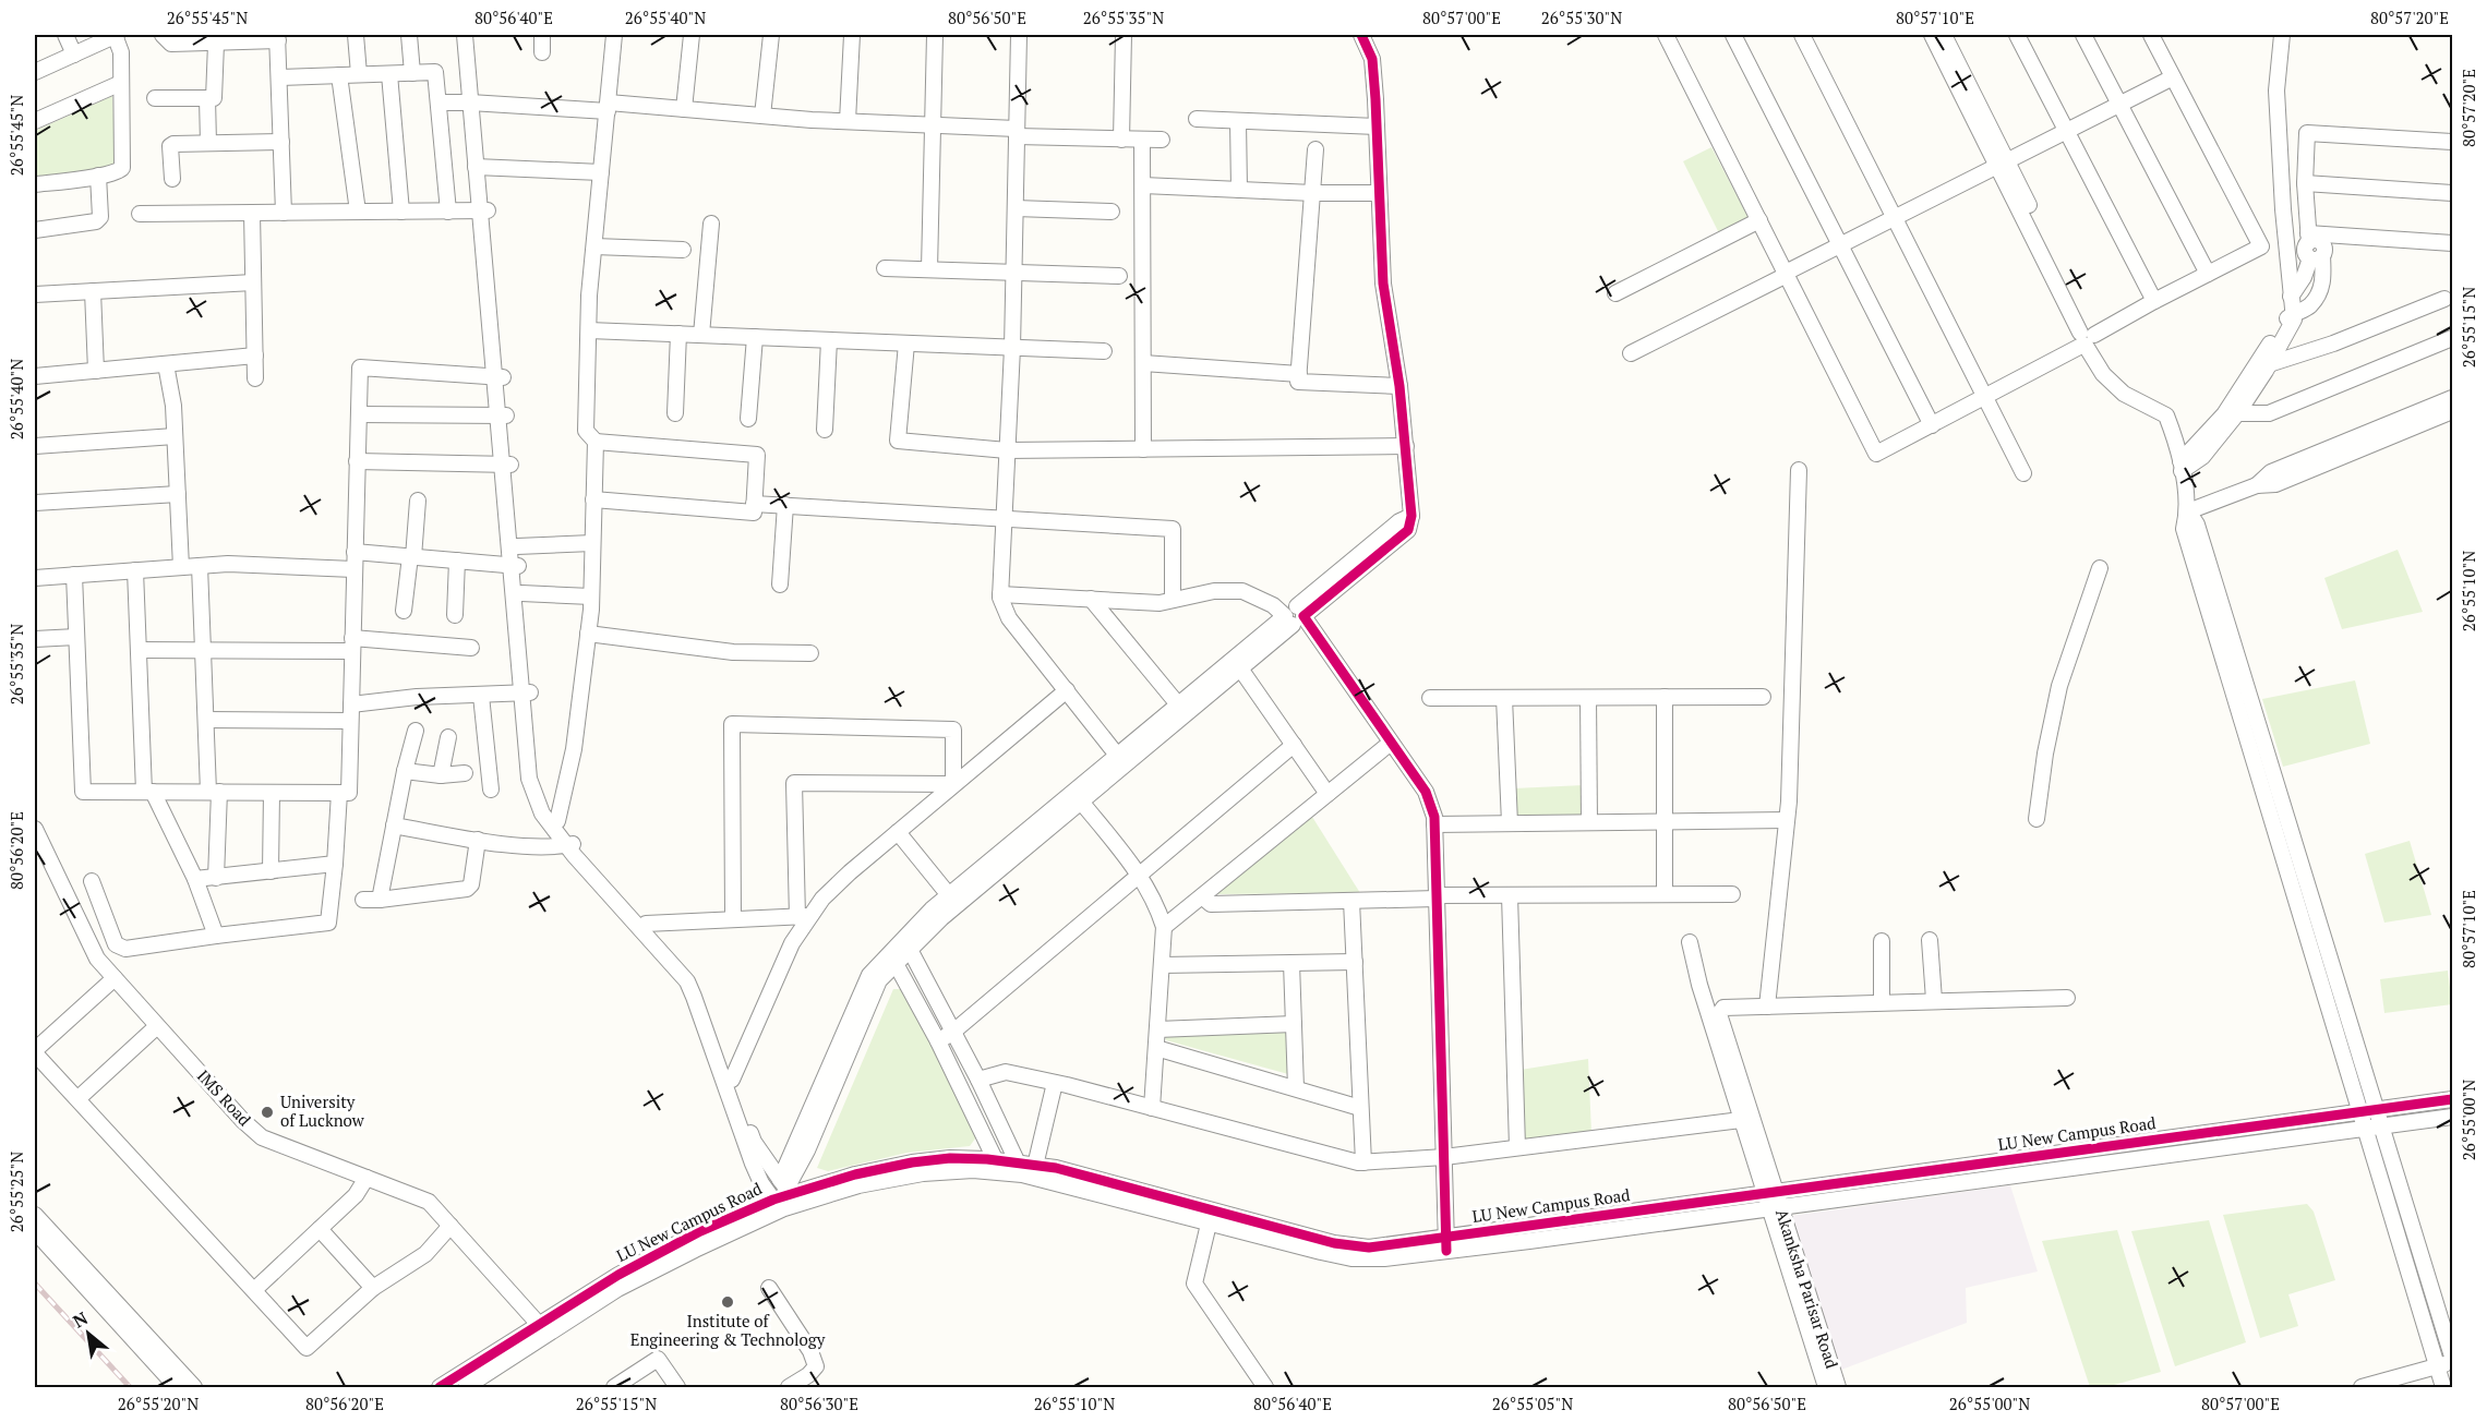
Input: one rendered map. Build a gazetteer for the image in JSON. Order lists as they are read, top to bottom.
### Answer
{
  "streets": {
    "street": ["IMS Road", "LU New Campus Road", "Akanksha Parisar Road"]
  },
  "crossings": [
    ["IMS Road", "LU New Campus Road"],
    ["LU New Campus Road", "Akanksha Parisar Road"]
  ],
  "places": ["University of Lucknow", "Institute of Engineering & Technology"],
  "north": "top left",
  "coordinates": [
    "26°55'45\"N",
    "80°56'40\"E",
    "26°55'40\"N",
    "80°56'50\"E",
    "26°55'35\"N",
    "80°57'00\"E",
    "26°55'30\"N",
    "80°57'10\"E",
    "80°57'20\"E",
    "26°55'15\"N",
    "26°55'10\"N",
    "80°56'20\"E",
    "26°55'00\"N",
    "26°55'25\"N",
    "26°55'20\"N",
    "80°56'30\"E",
    "26°55'05\"N"
  ]
}
